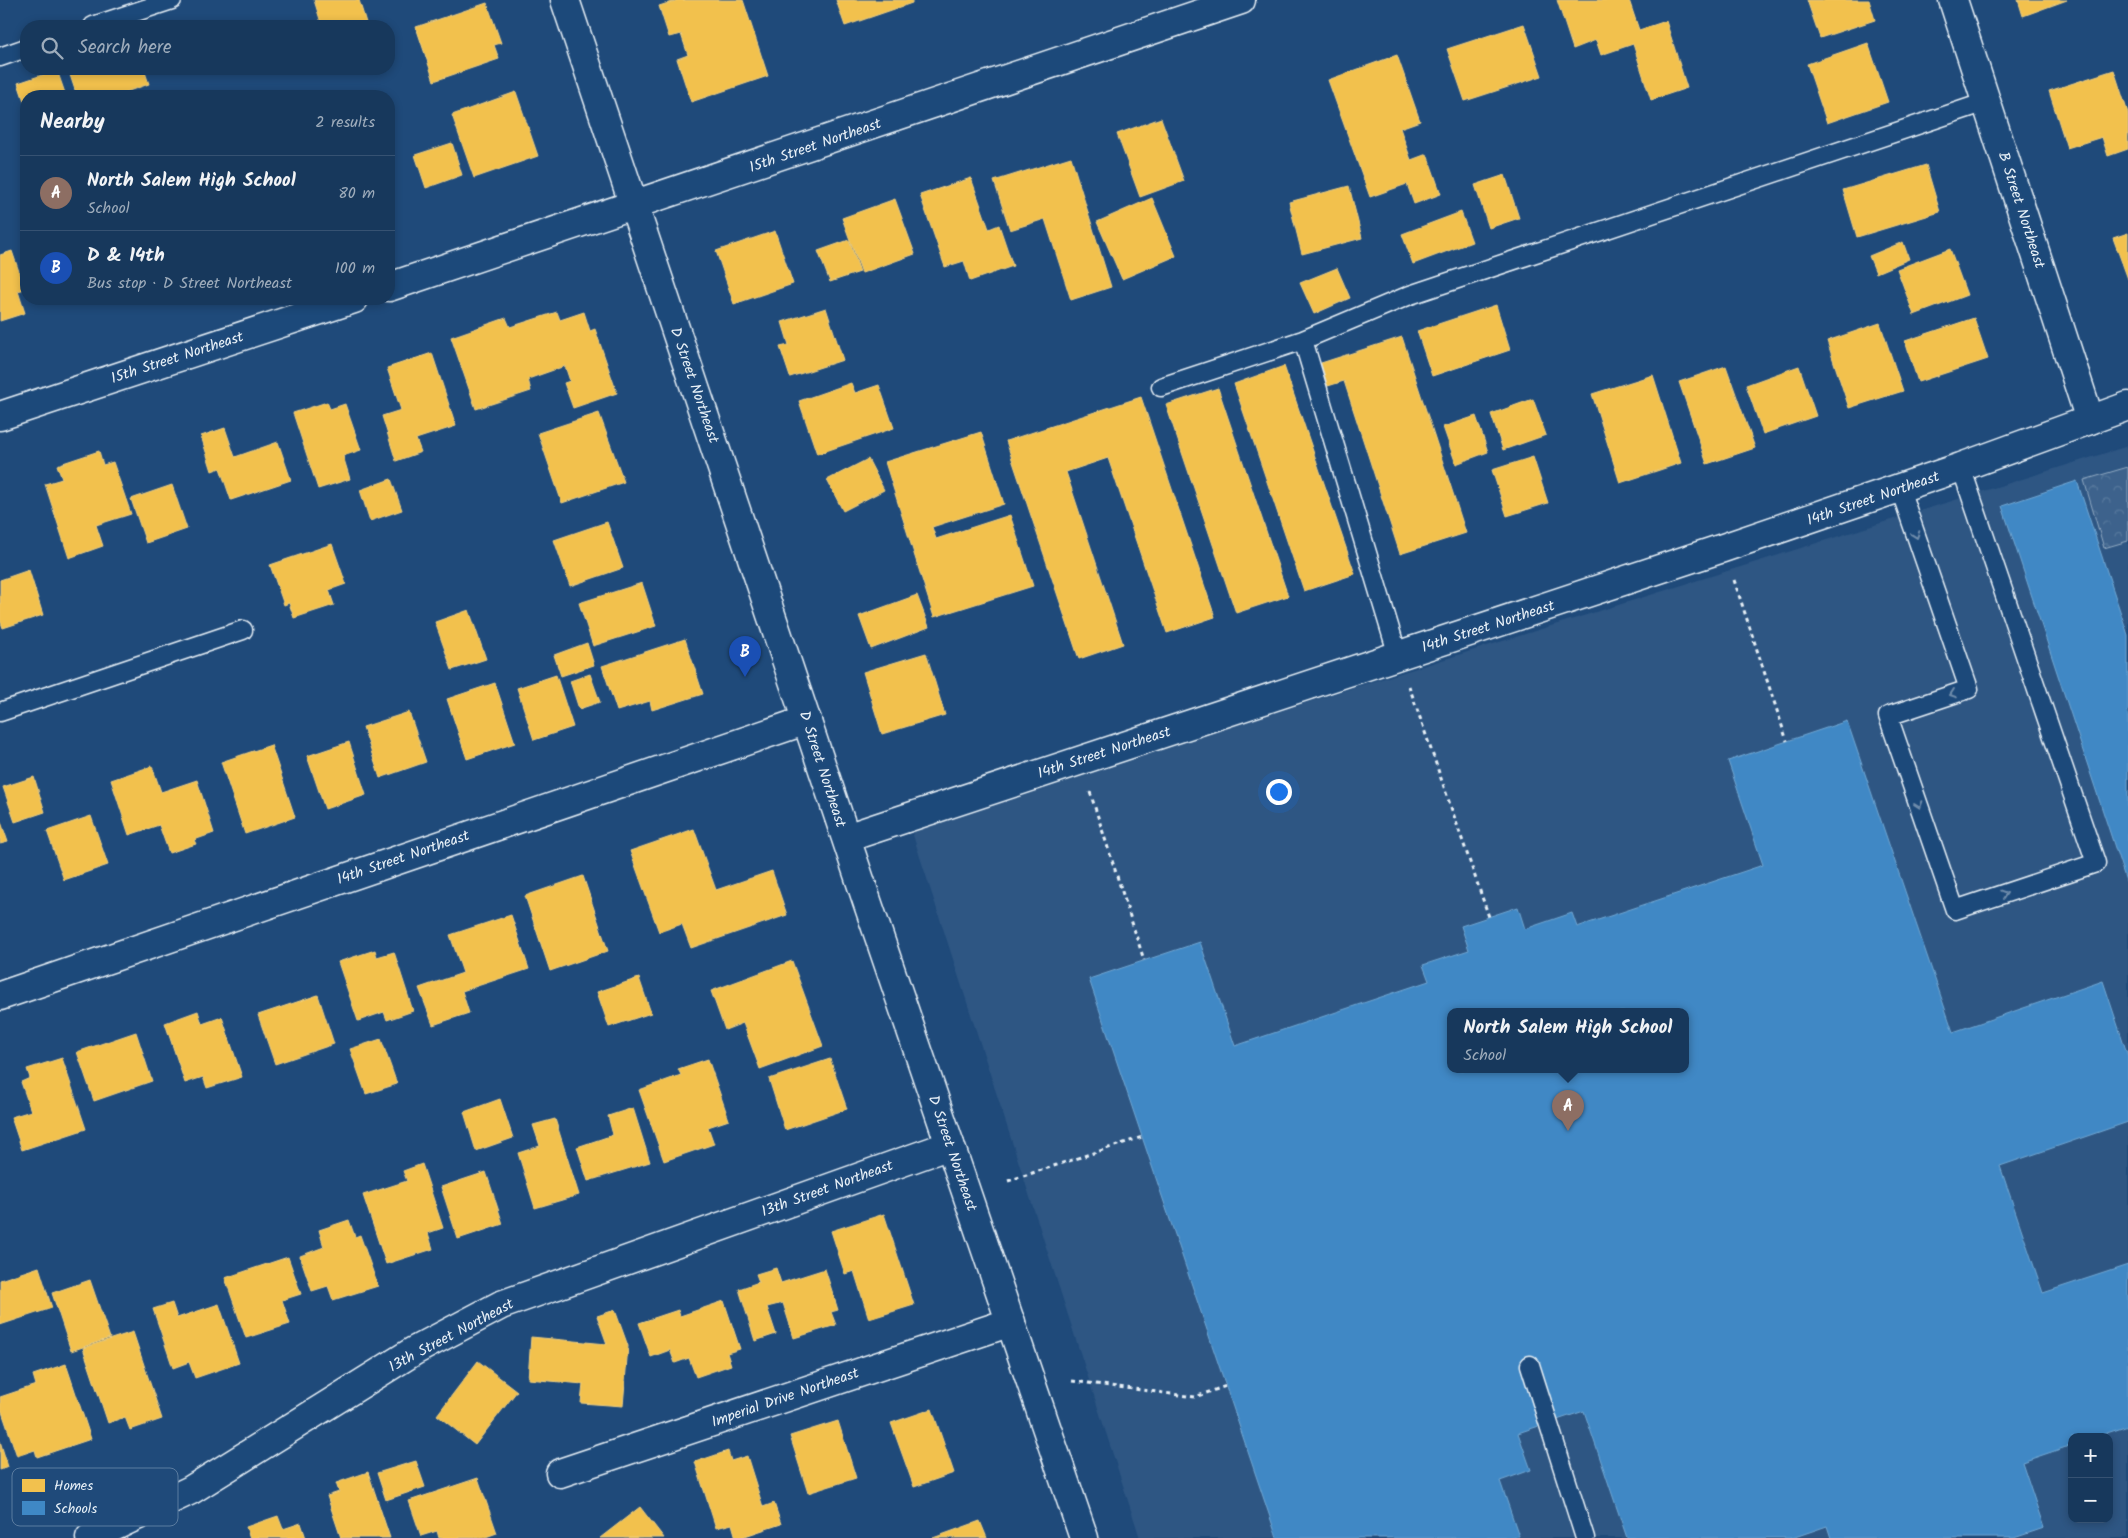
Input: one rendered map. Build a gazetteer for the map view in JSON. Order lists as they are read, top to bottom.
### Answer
{
  "streets": {
    "street": [
      "15th Street Northeast",
      "B Street Northeast",
      "D Street Northeast",
      "14th Street Northeast",
      "13th Street Northeast",
      "Imperial Drive Northeast"
    ]
  },
  "crossings": [
    ["15th Street Northeast", "D Street Northeast"],
    ["B Street Northeast", "14th Street Northeast"],
    ["D Street Northeast", "14th Street Northeast"],
    ["D Street Northeast", "13th Street Northeast"],
    ["D Street Northeast", "Imperial Drive Northeast"]
  ],
  "legend": ["Homes", "Schools"],
  "page": {
    "search": "Search here",
    "heading": ["Nearby", "2 results"],
    "list": [
      {
        "mark": "A",
        "name": "North Salem High School",
        "note": "School",
        "value": "80 m"
      },
      {
        "mark": "B",
        "name": "D & 14th",
        "note": "Bus stop · D Street Northeast",
        "value": "100 m"
      }
    ],
    "pins": ["B", "A"],
    "popup": ["North Salem High School", "School"],
    "map_buttons": ["+", "−"]
  }
}
